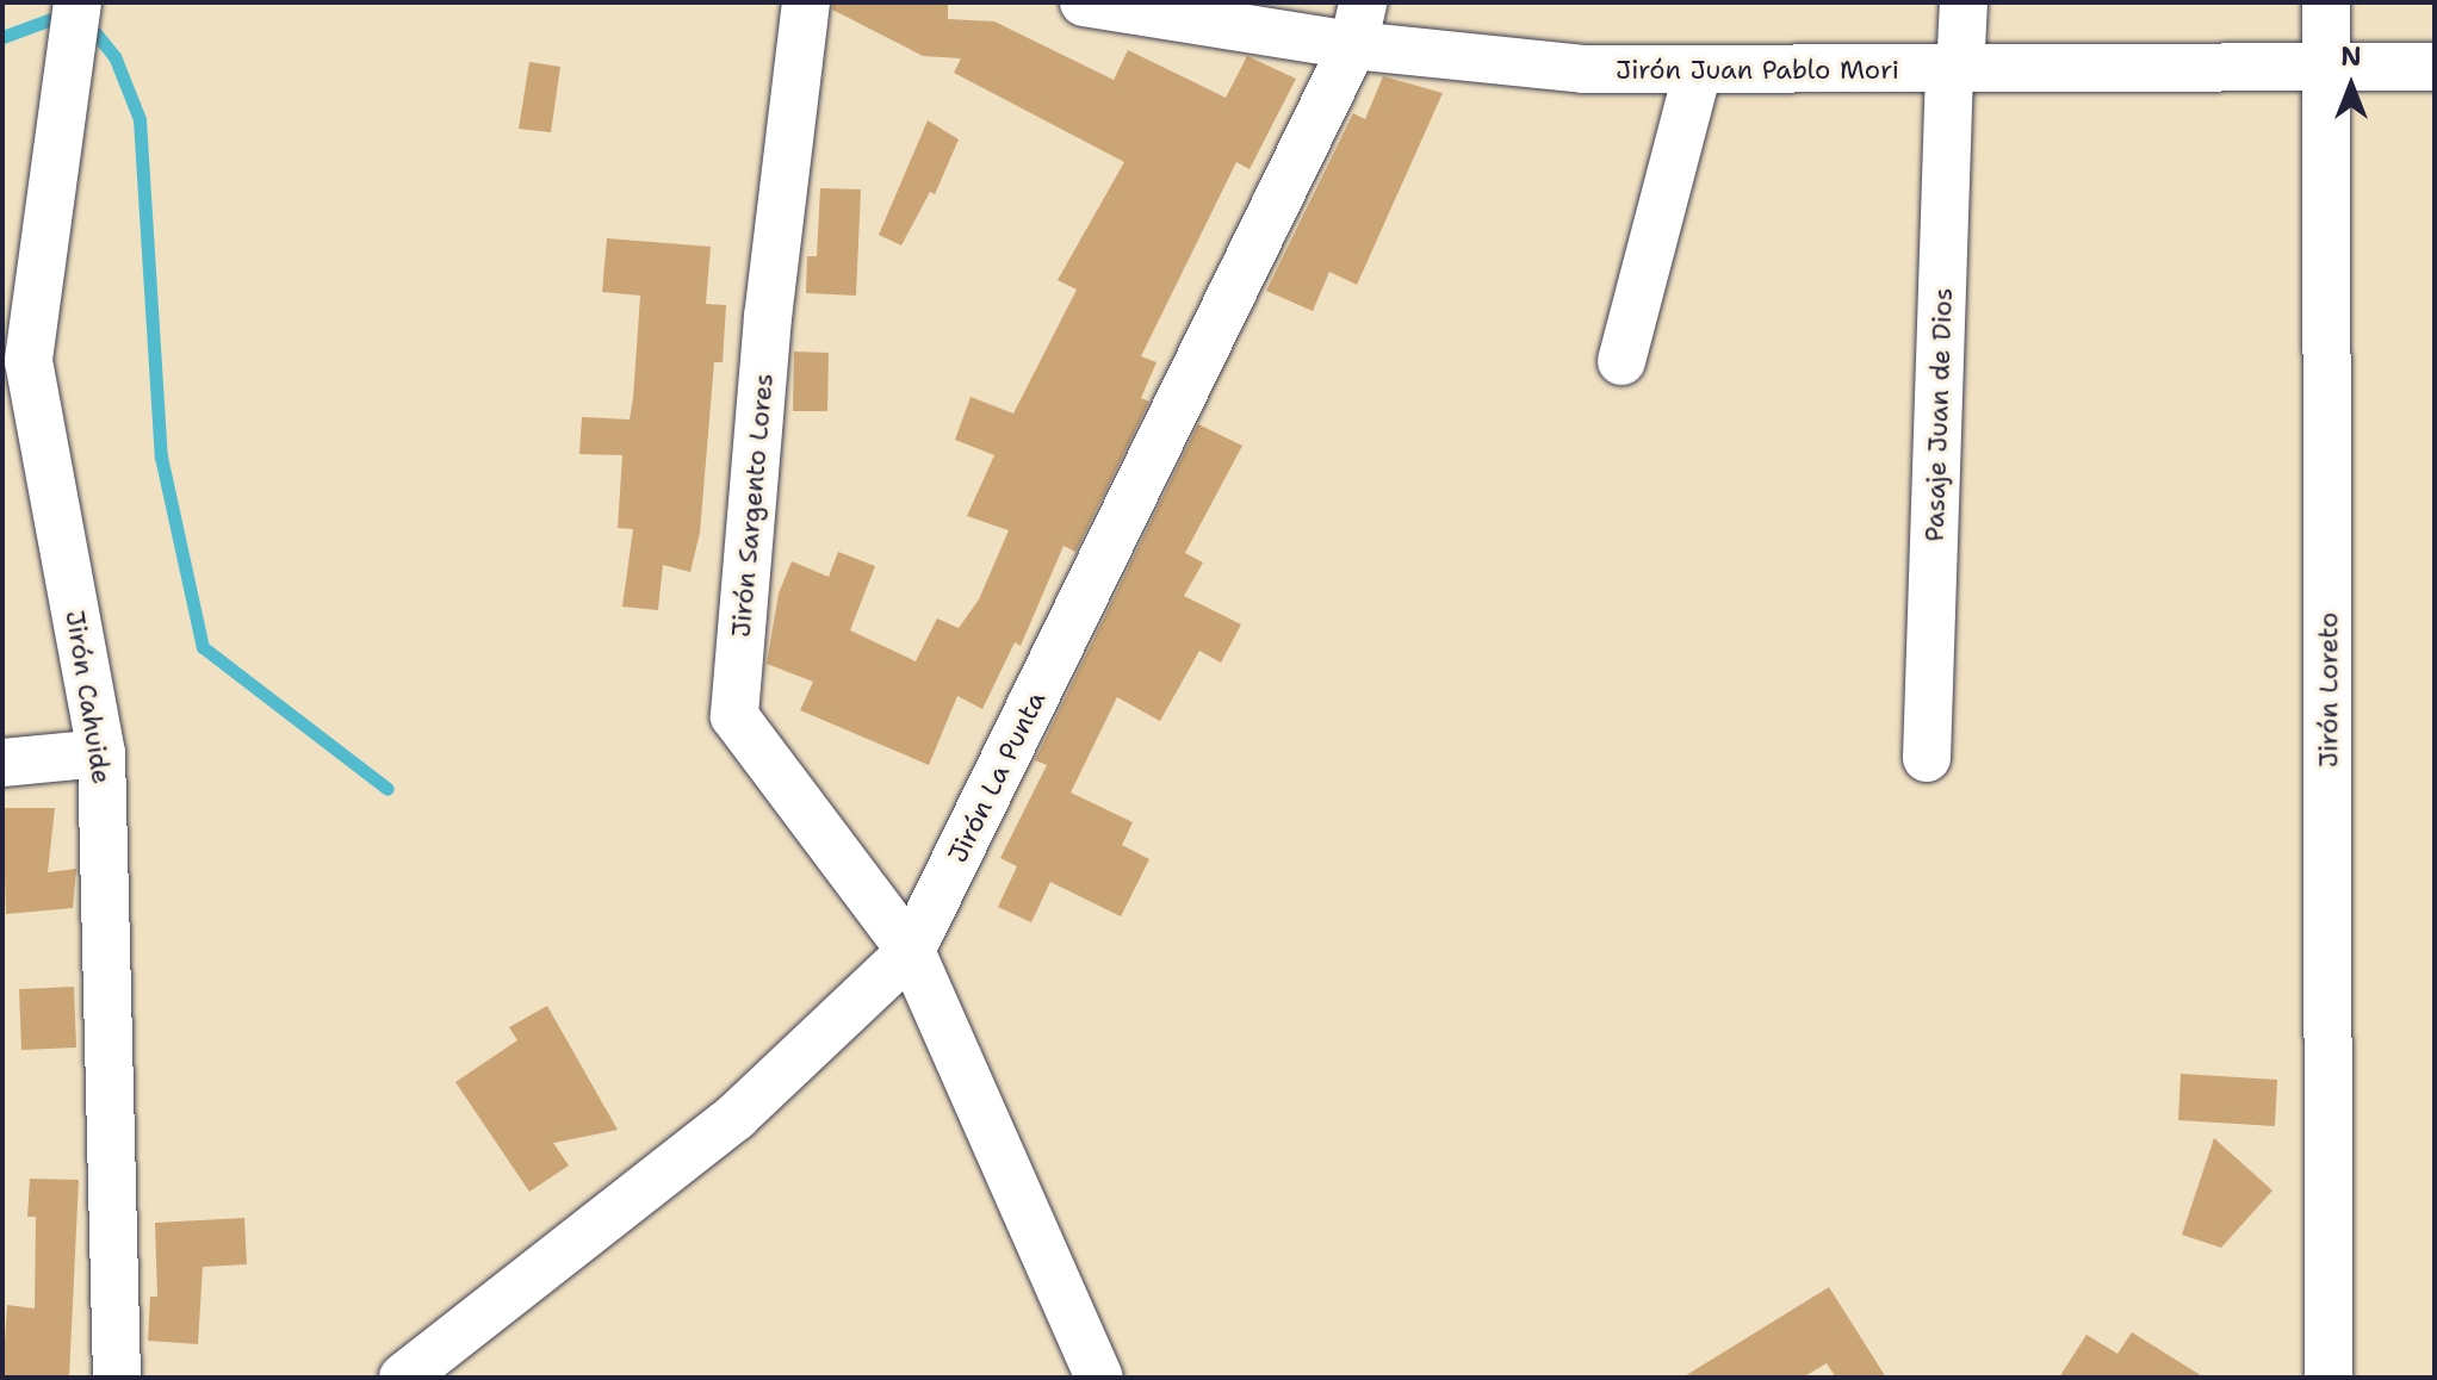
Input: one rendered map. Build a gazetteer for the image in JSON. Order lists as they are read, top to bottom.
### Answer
{
  "streets": {
    "street": [
      "Jirón Juan Pablo Mori",
      "Pasaje Juan de Dios",
      "Jirón Sargento Lores",
      "Jirón Loreto",
      "Jirón Cahuide",
      "Jirón La Punta"
    ]
  },
  "crossings": [
    ["Jirón Juan Pablo Mori", "Pasaje Juan de Dios"],
    ["Jirón Juan Pablo Mori", "Jirón Loreto"],
    ["Jirón Juan Pablo Mori", "Jirón La Punta"],
    ["Jirón Sargento Lores", "Jirón La Punta"]
  ],
  "north": "top"
}
